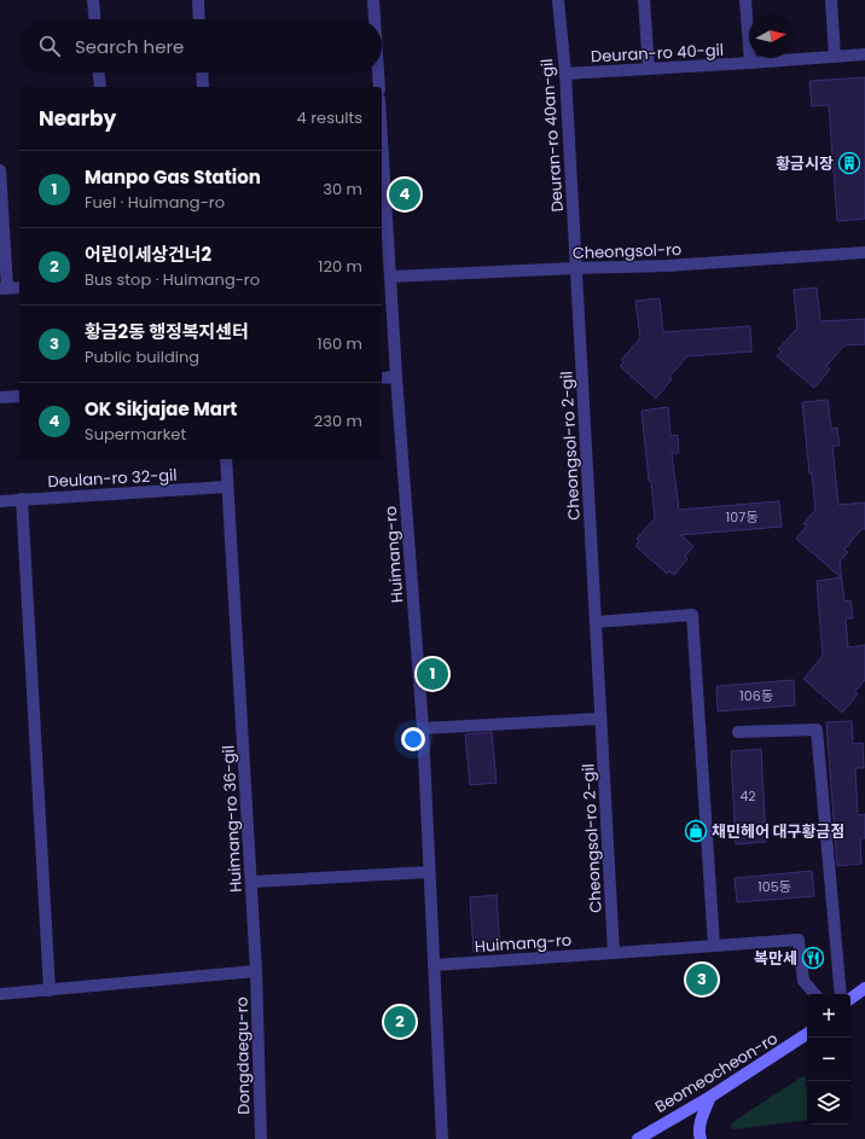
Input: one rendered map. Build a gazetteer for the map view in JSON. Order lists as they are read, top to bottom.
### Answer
{
  "streets": {
    "main road": ["Beomeocheon-ro"],
    "street": [
      "Deuran-ro 40-gil",
      "Deuran-ro 40an-gil",
      "Cheongsol-ro",
      "Cheongsol-ro 2-gil",
      "Deulan-ro 32-gil",
      "Huimang-ro",
      "Huimang-ro 36-gil",
      "Dongdaegu-ro"
    ]
  },
  "crossings": [
    ["Deuran-ro 40-gil", "Deuran-ro 40an-gil"],
    ["Deuran-ro 40an-gil", "Cheongsol-ro"],
    ["Deuran-ro 40an-gil", "Cheongsol-ro 2-gil"],
    ["Cheongsol-ro", "Cheongsol-ro 2-gil"],
    ["Cheongsol-ro", "Huimang-ro"],
    ["Cheongsol-ro 2-gil", "Huimang-ro"],
    ["Deulan-ro 32-gil", "Huimang-ro 36-gil"],
    ["Huimang-ro 36-gil", "Dongdaegu-ro"]
  ],
  "places": {
    "building": ["황금시장"],
    "shop": ["채민헤어 대구황금점"],
    "restaurant": ["복만세"]
  },
  "house_numbers": [
    "107동",
    "106동",
    "42",
    "105동"
  ],
  "north": "right",
  "page": {
    "search": "Search here",
    "heading": ["Nearby", "4 results"],
    "list": [
      {
        "mark": "1",
        "name": "Manpo Gas Station",
        "note": "Fuel · Huimang-ro",
        "value": "30 m"
      },
      {
        "mark": "2",
        "name": "어린이세상건너2",
        "note": "Bus stop · Huimang-ro",
        "value": "120 m"
      },
      {
        "mark": "3",
        "name": "황금2동 행정복지센터",
        "note": "Public building",
        "value": "160 m"
      },
      {
        "mark": "4",
        "name": "OK Sikjajae Mart",
        "note": "Supermarket",
        "value": "230 m"
      }
    ],
    "pins": [
      "4",
      "1",
      "3",
      "2"
    ],
    "map_buttons": ["+", "−"]
  }
}
